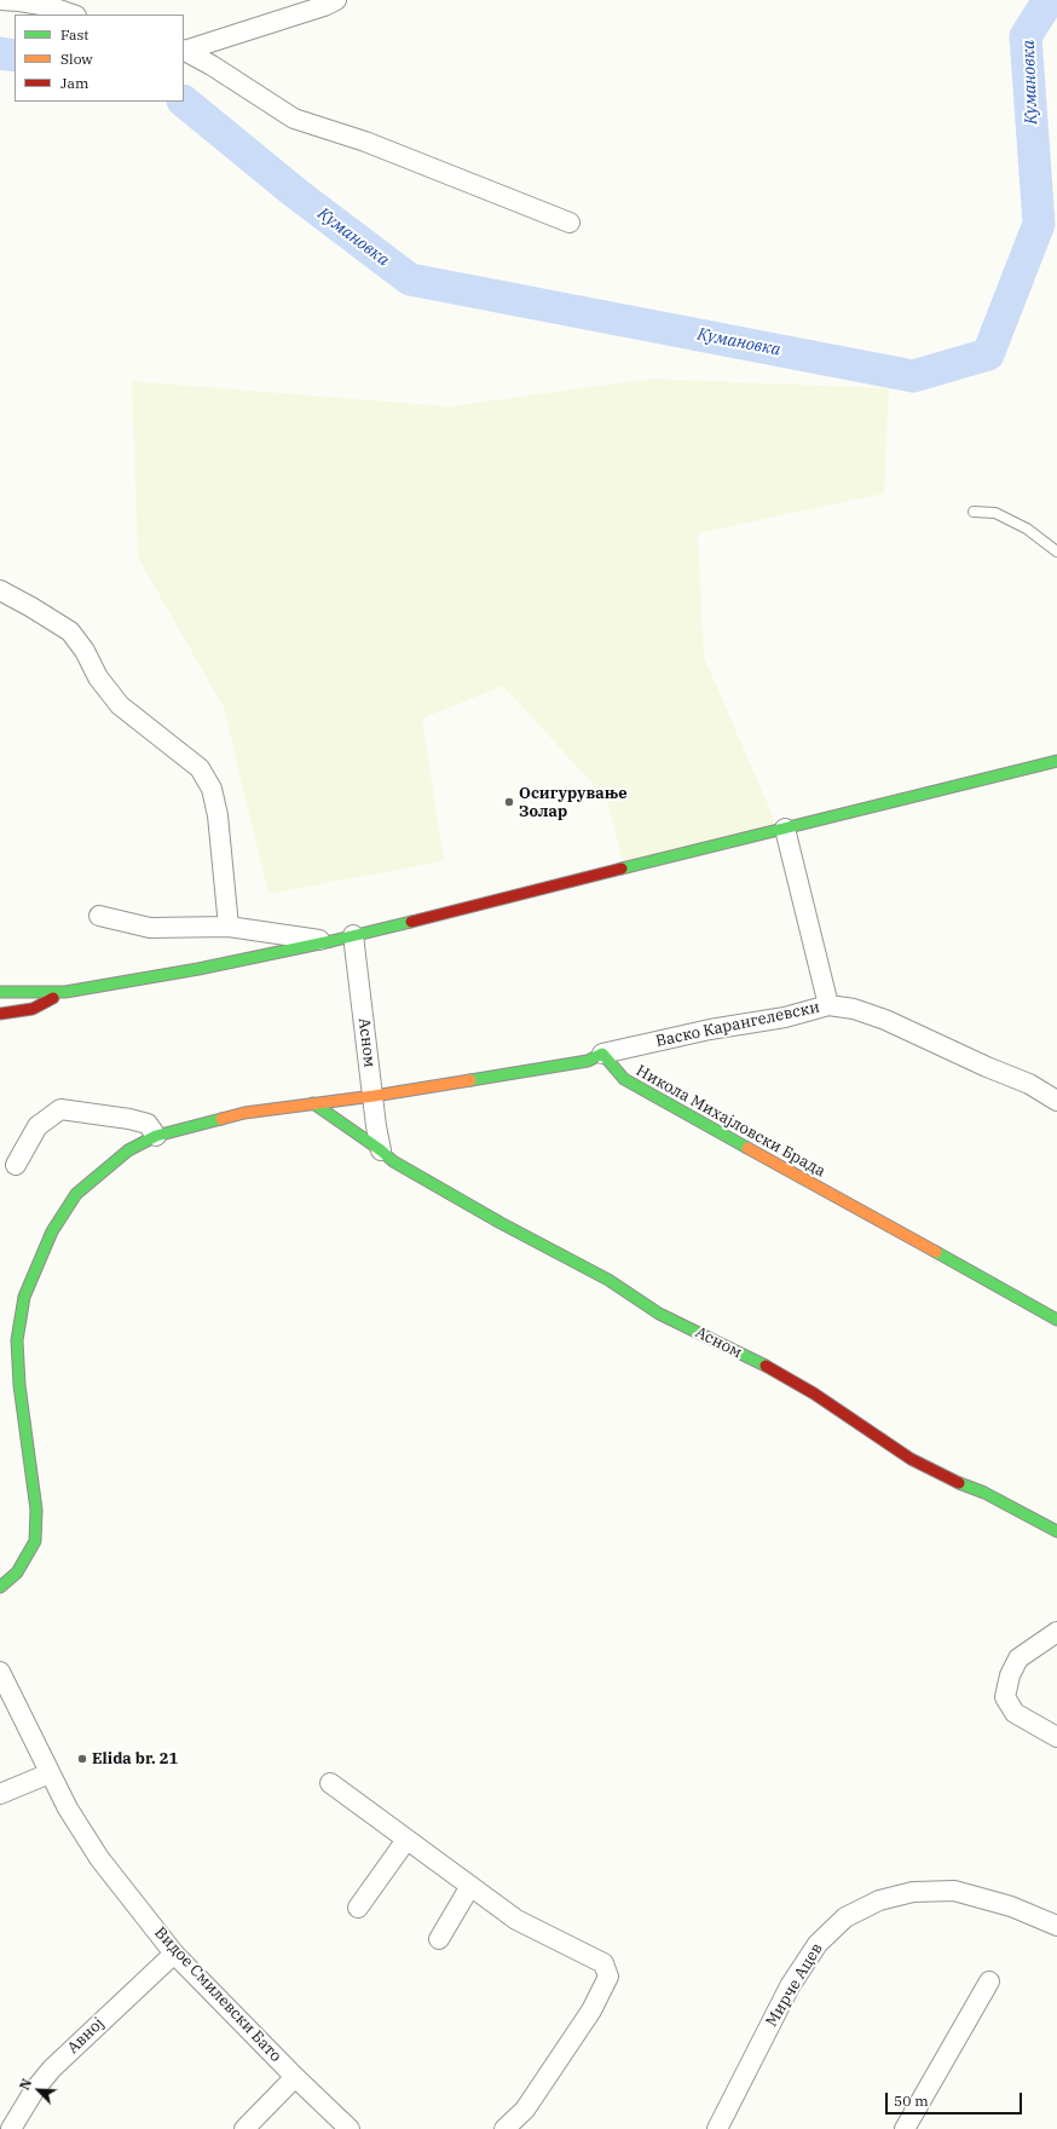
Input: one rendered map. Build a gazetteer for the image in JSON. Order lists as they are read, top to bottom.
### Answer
{
  "streets": {
    "street": [
      "Васко Карангелевски",
      "Асном",
      "Никола Михајловски Брада",
      "Мирче Ацев",
      "Видое Смилевски Бато",
      "Авној"
    ]
  },
  "crossings": [
    ["Васко Карангелевски", "Никола Михајловски Брада"],
    ["Видое Смилевски Бато", "Авној"]
  ],
  "water": ["Кумановка"],
  "places": ["Осигурување Золар", "Elida br. 21"],
  "legend": ["Fast", "Slow", "Jam"],
  "scale_bar": "50 m",
  "north": "top left"
}
